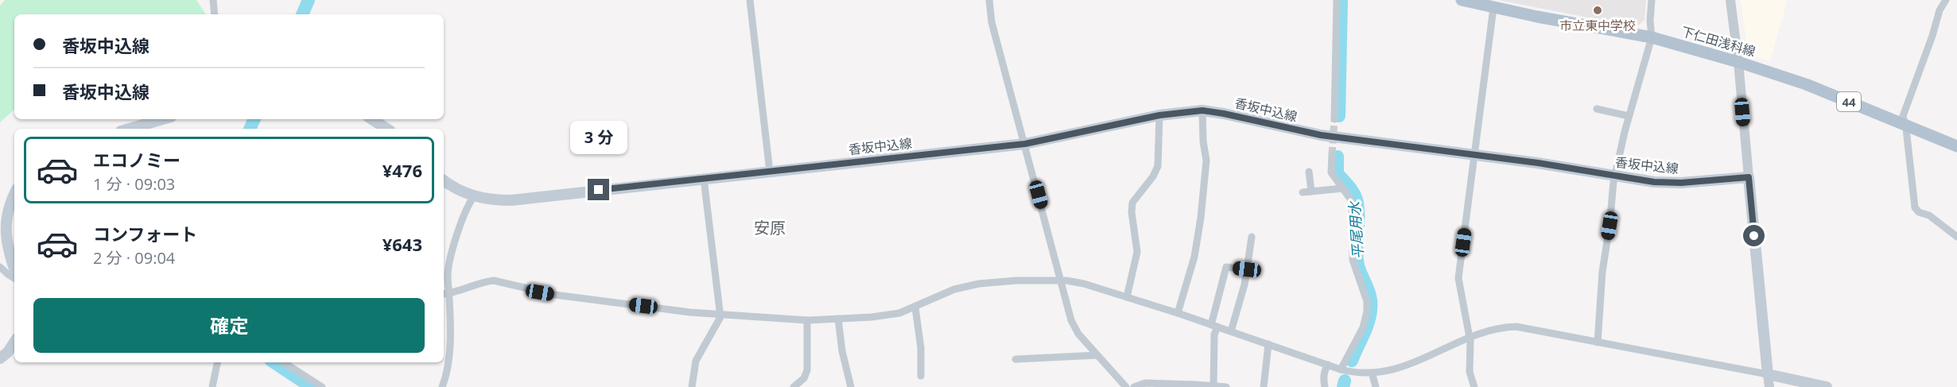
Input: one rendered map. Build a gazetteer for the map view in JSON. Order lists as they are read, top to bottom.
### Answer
{
  "streets": {
    "main road": ["下仁田浅科線", "44", "香坂中込線"]
  },
  "districts": ["安原"],
  "water": ["平尾用水"],
  "places": ["市立東中学校"],
  "page": {
    "banner": ["香坂中込線", "香坂中込線"],
    "bubble": "3 分",
    "list": [
      {
        "name": "エコノミー",
        "note": "1 分 · 09:03",
        "value": "¥476"
      },
      {
        "name": "コンフォート",
        "note": "2 分 · 09:04",
        "value": "¥643"
      }
    ],
    "buttons": "確定"
  }
}
